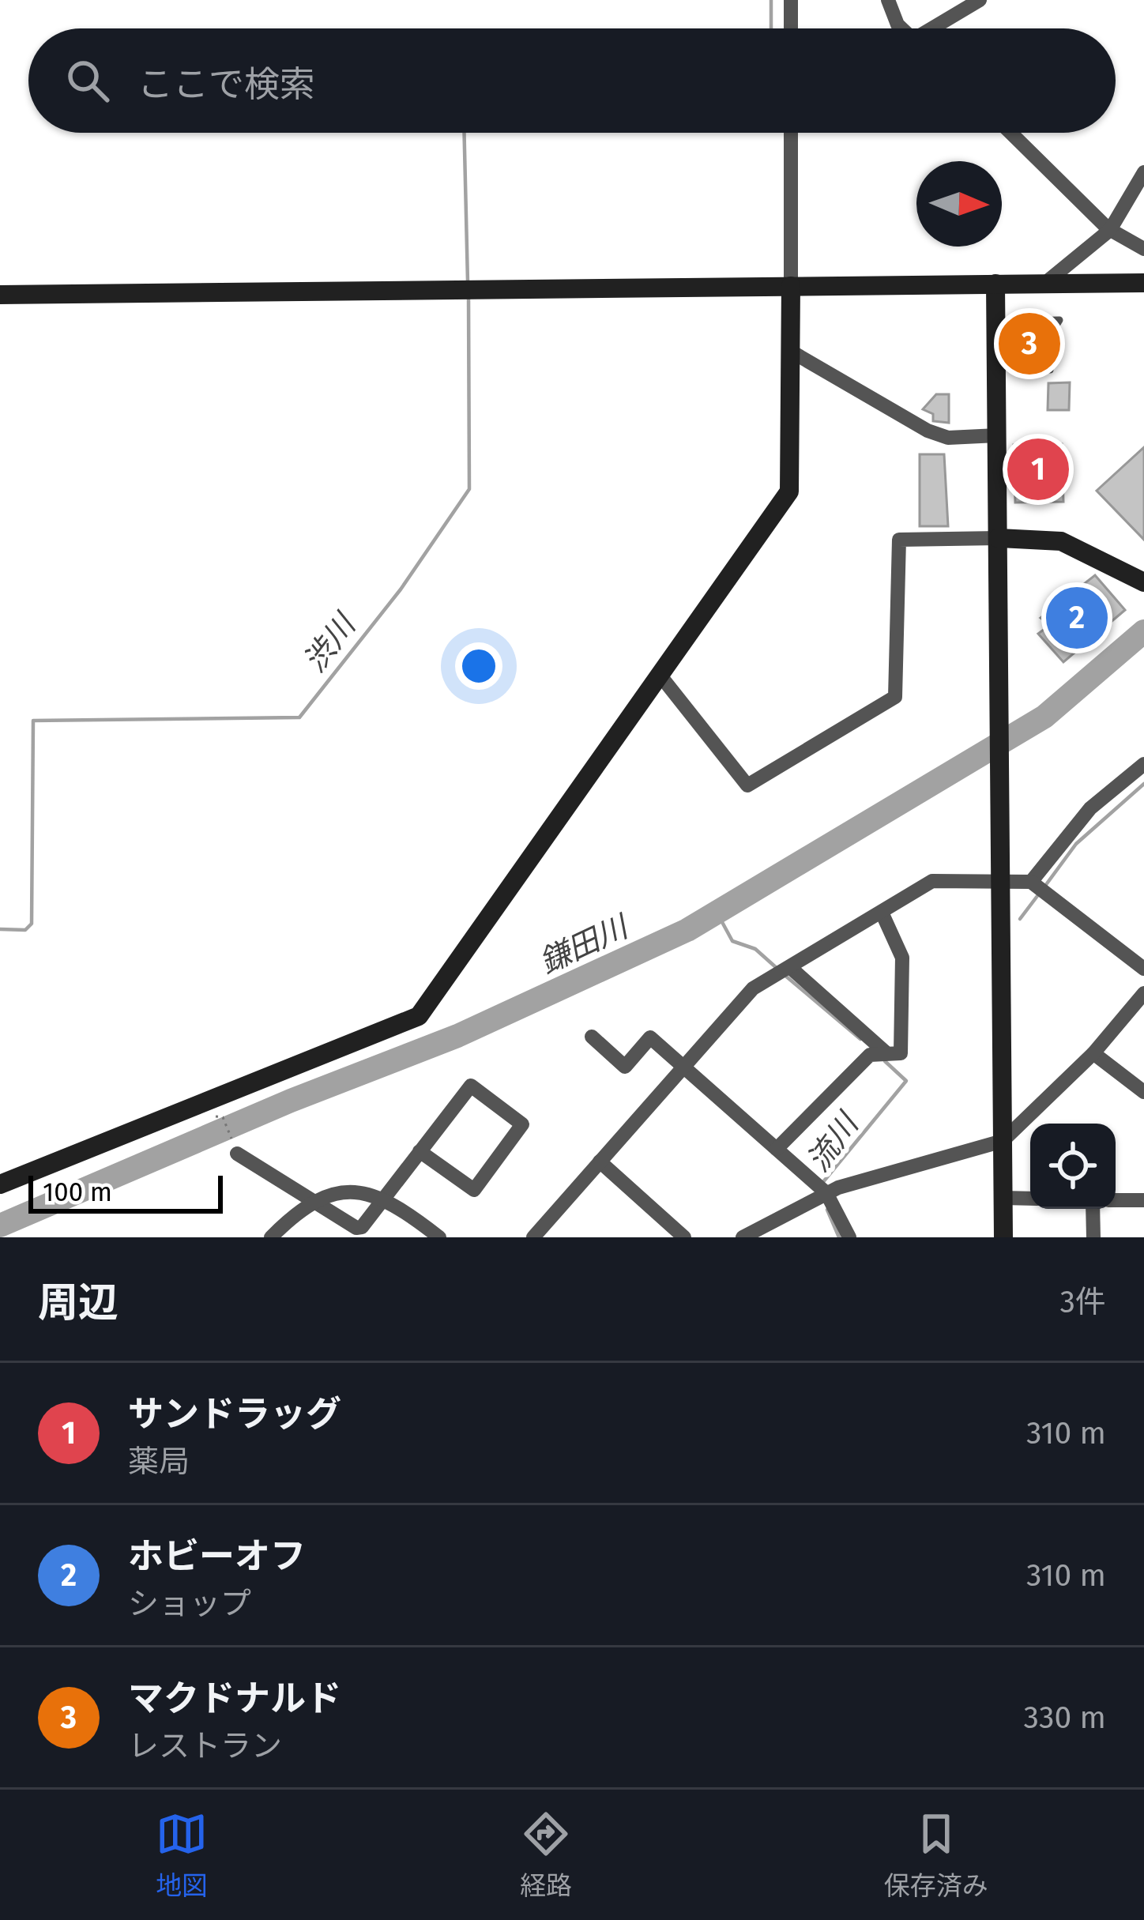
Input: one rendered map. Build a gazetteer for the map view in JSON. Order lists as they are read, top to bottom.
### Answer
{
  "water": ["渋川", "鎌田川", "流川"],
  "scale_bar": "100 m",
  "north": "right",
  "page": {
    "search": "ここで検索",
    "pins": ["3", "1", "2"],
    "scale": "100 m",
    "heading": ["周辺", "3件"],
    "list": [
      {
        "mark": "1",
        "name": "サンドラッグ",
        "note": "薬局",
        "value": "310 m"
      },
      {
        "mark": "2",
        "name": "ホビーオフ",
        "note": "ショップ",
        "value": "310 m"
      },
      {
        "mark": "3",
        "name": "マクドナルド",
        "note": "レストラン",
        "value": "330 m"
      }
    ],
    "nav": ["地図", "経路", "保存済み"]
  }
}
